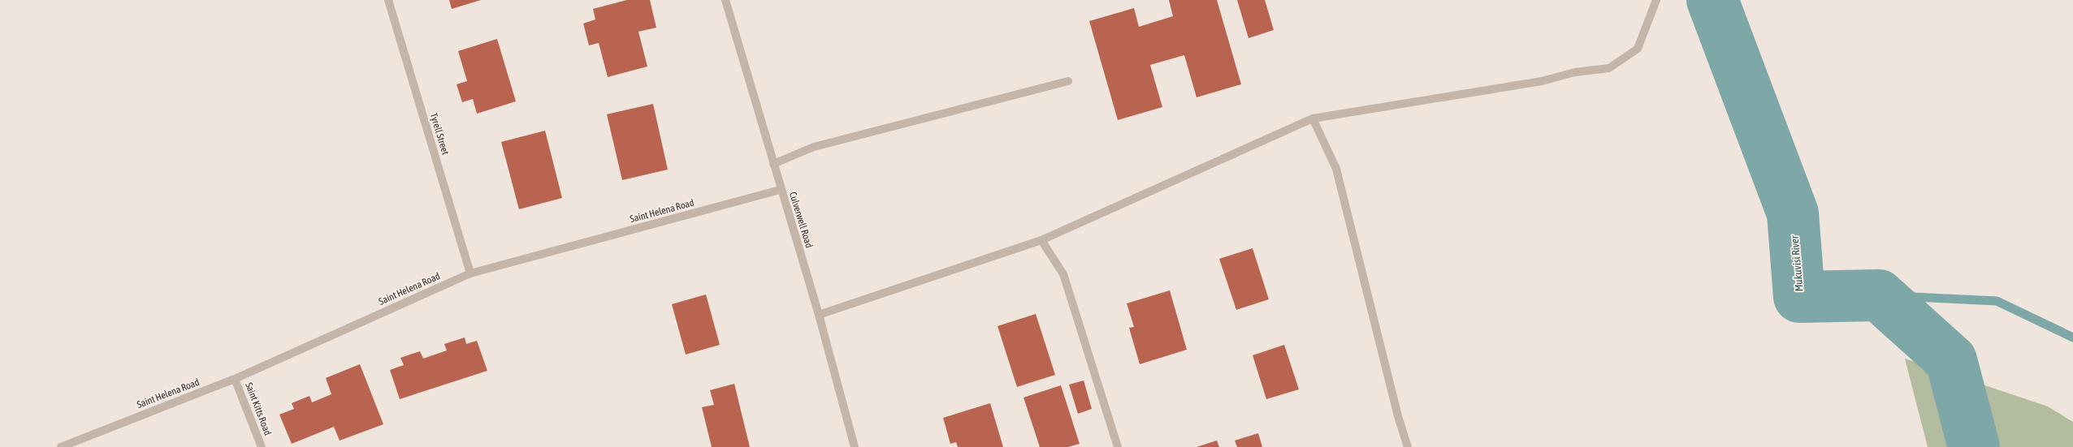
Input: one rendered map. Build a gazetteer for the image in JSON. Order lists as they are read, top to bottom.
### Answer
{
  "streets": {
    "street": [
      "Tyrell Street",
      "Saint Helena Road",
      "Culverwell Road",
      "Saint Kitts Road"
    ]
  },
  "crossings": [
    ["Tyrell Street", "Saint Helena Road"],
    ["Saint Helena Road", "Culverwell Road"],
    ["Saint Helena Road", "Saint Kitts Road"]
  ],
  "water": ["Mukuvisi River"]
}
